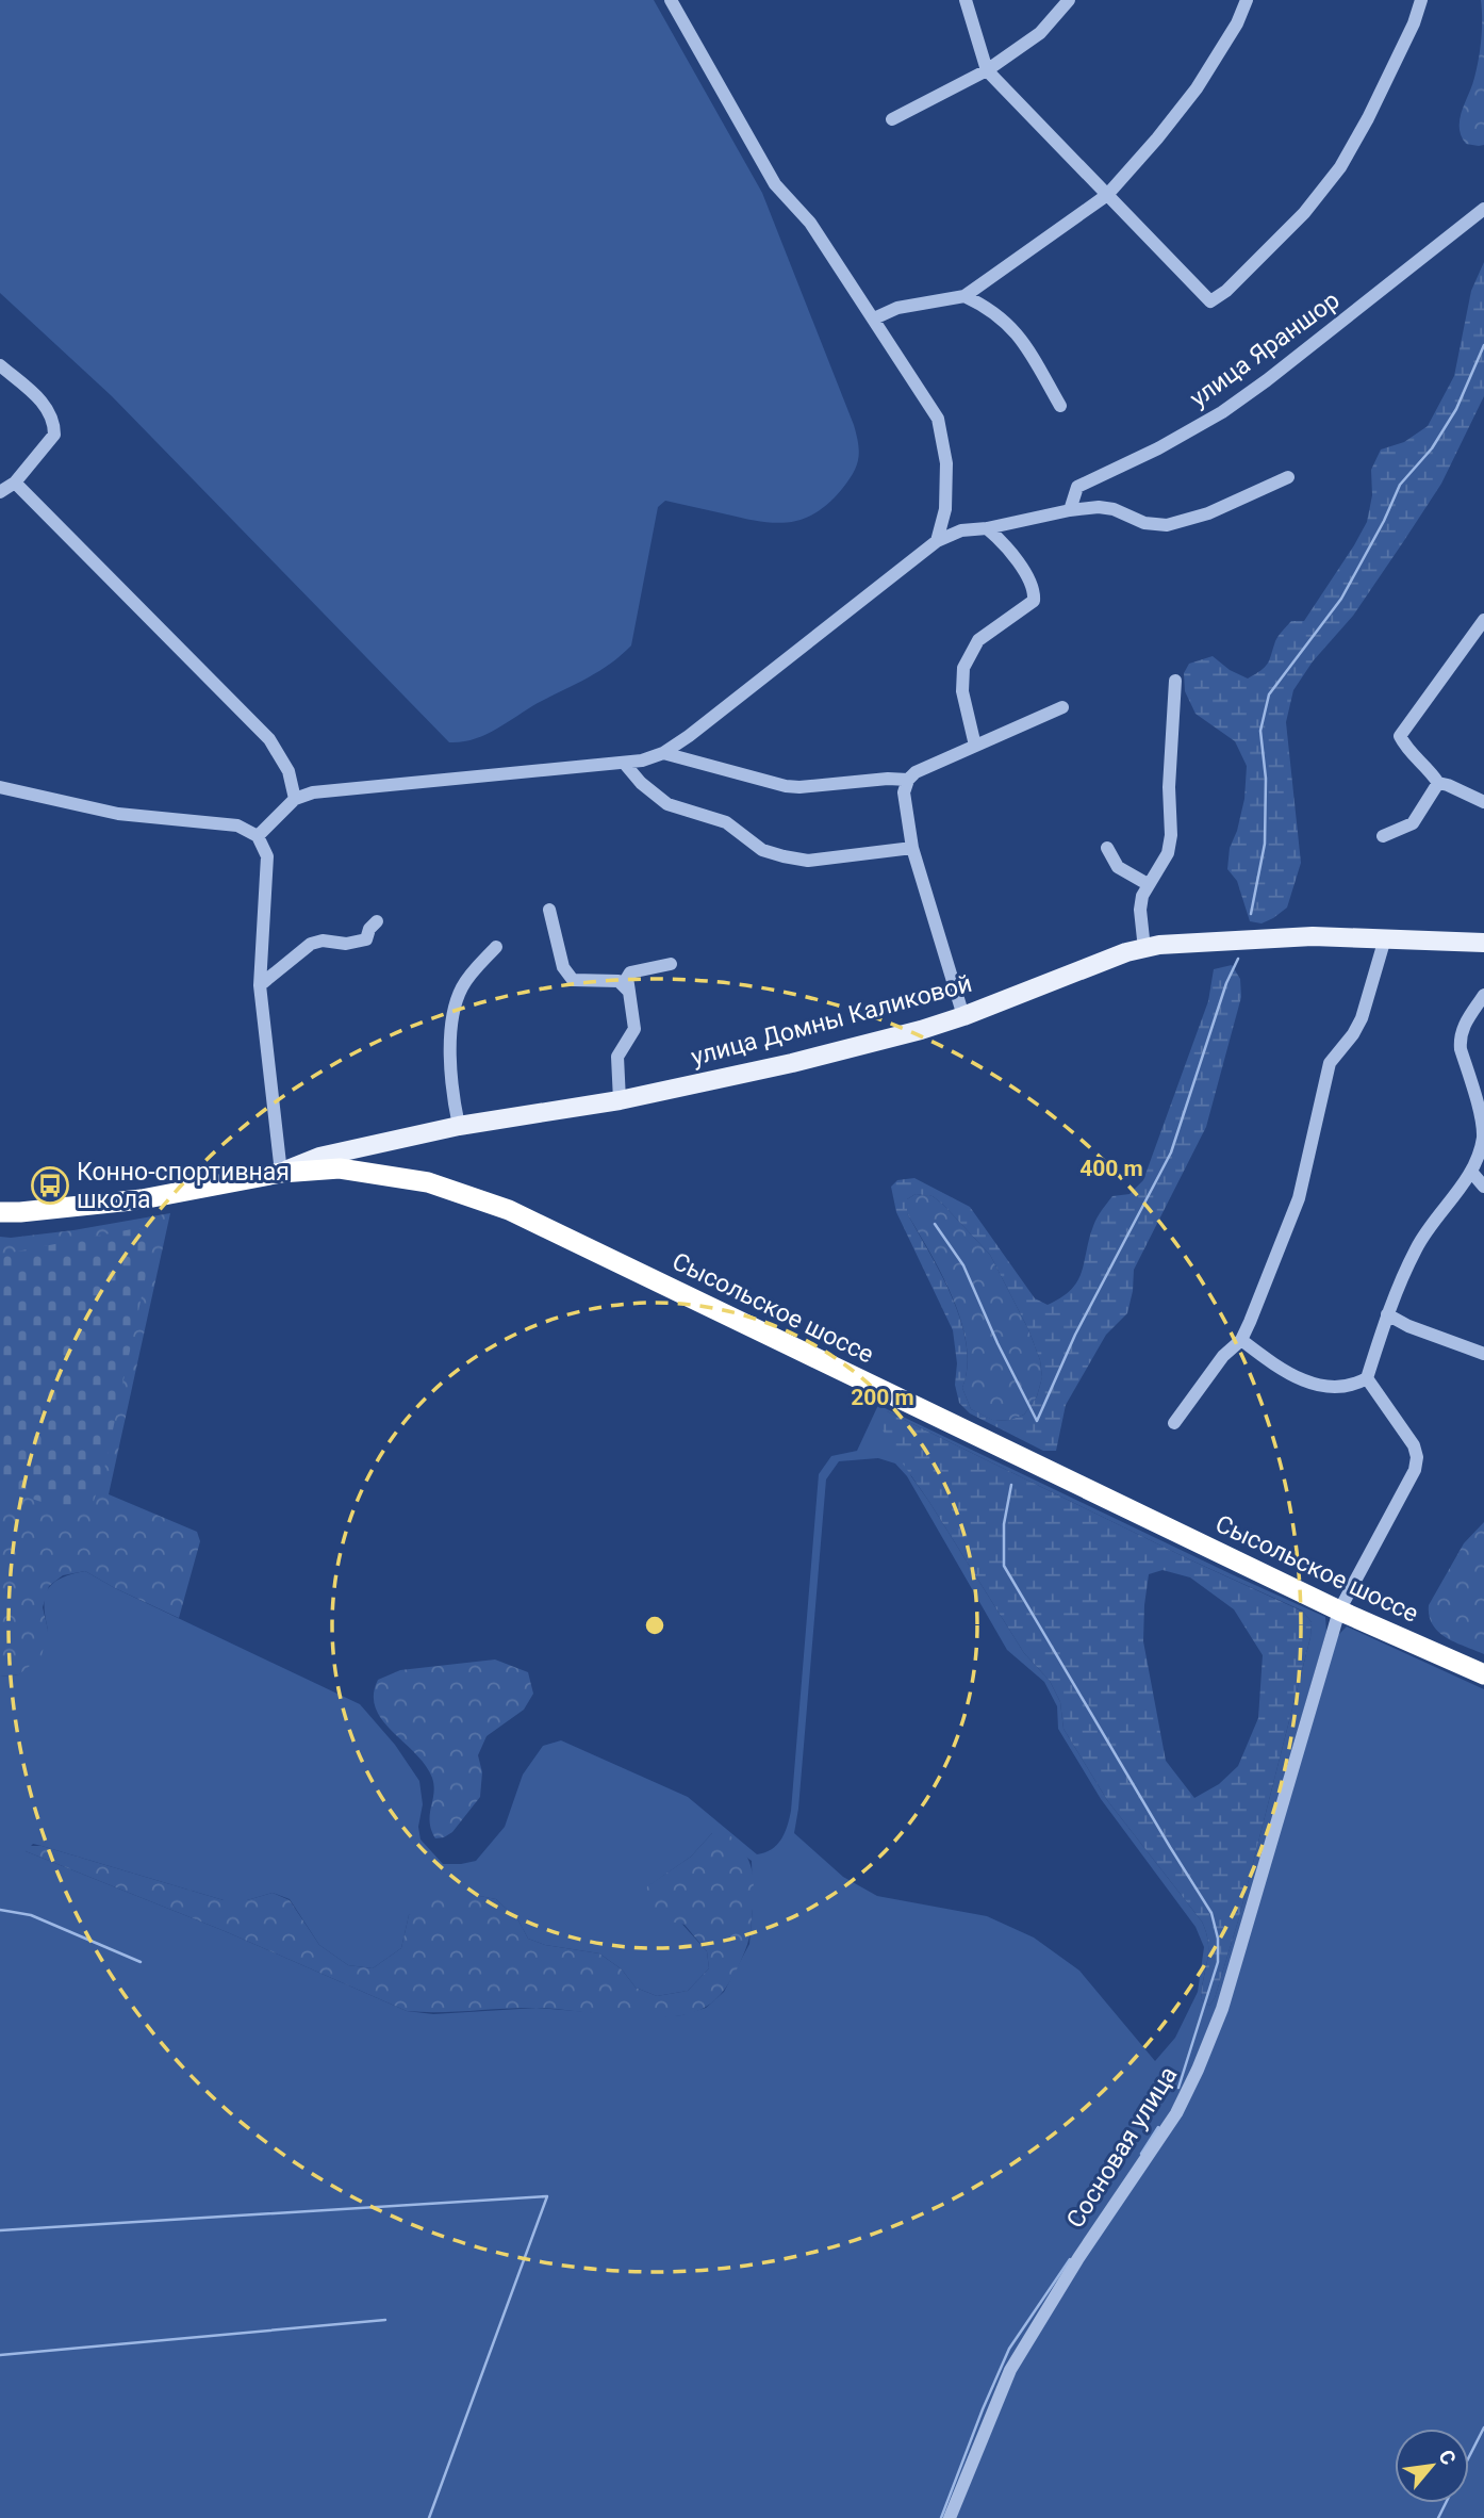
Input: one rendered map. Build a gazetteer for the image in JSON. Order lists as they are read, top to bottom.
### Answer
{
  "streets": {
    "highway": ["Сысольское шоссе"],
    "main road": ["улица Домны Каликовой"],
    "street": ["улица Яраншор", "Сосновая улица"]
  },
  "crossings": [
    ["улица Домны Каликовой", "Сысольское шоссе"],
    ["Сысольское шоссе", "Сосновая улица"]
  ],
  "places": {
    "bus stop": ["Конно-спортивная школа"]
  },
  "north": "top right",
  "rings": ["400 m", "200 m"]
}
